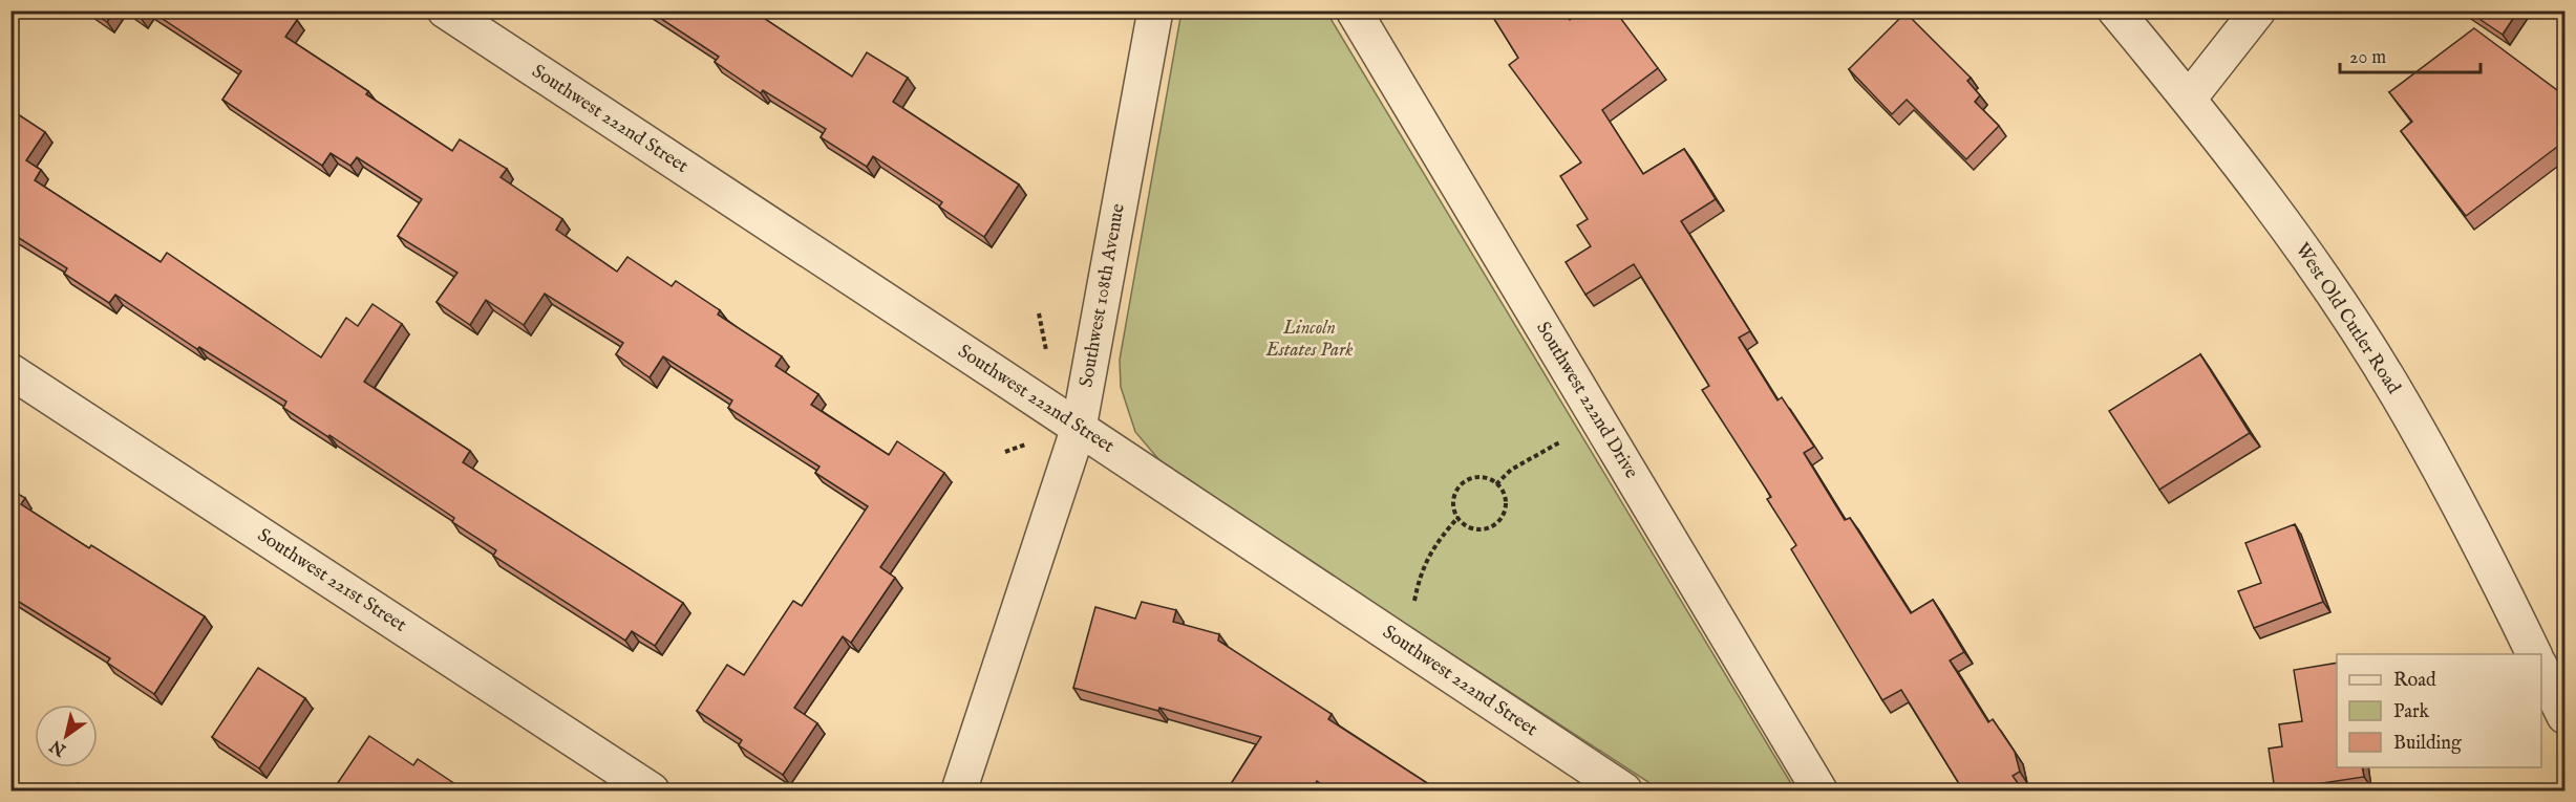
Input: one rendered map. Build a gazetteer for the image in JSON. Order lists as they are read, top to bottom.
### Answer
{
  "streets": {
    "street": [
      "Southwest 222nd Street",
      "Southwest 108th Avenue",
      "West Old Cutler Road",
      "Southwest 222nd Drive",
      "Southwest 221st Street"
    ]
  },
  "crossings": [
    ["Southwest 222nd Street", "Southwest 108th Avenue"]
  ],
  "parks": ["Lincoln Estates Park"],
  "legend": ["Road", "Park", "Building"],
  "scale_bar": "20 m",
  "north": "bottom left"
}
